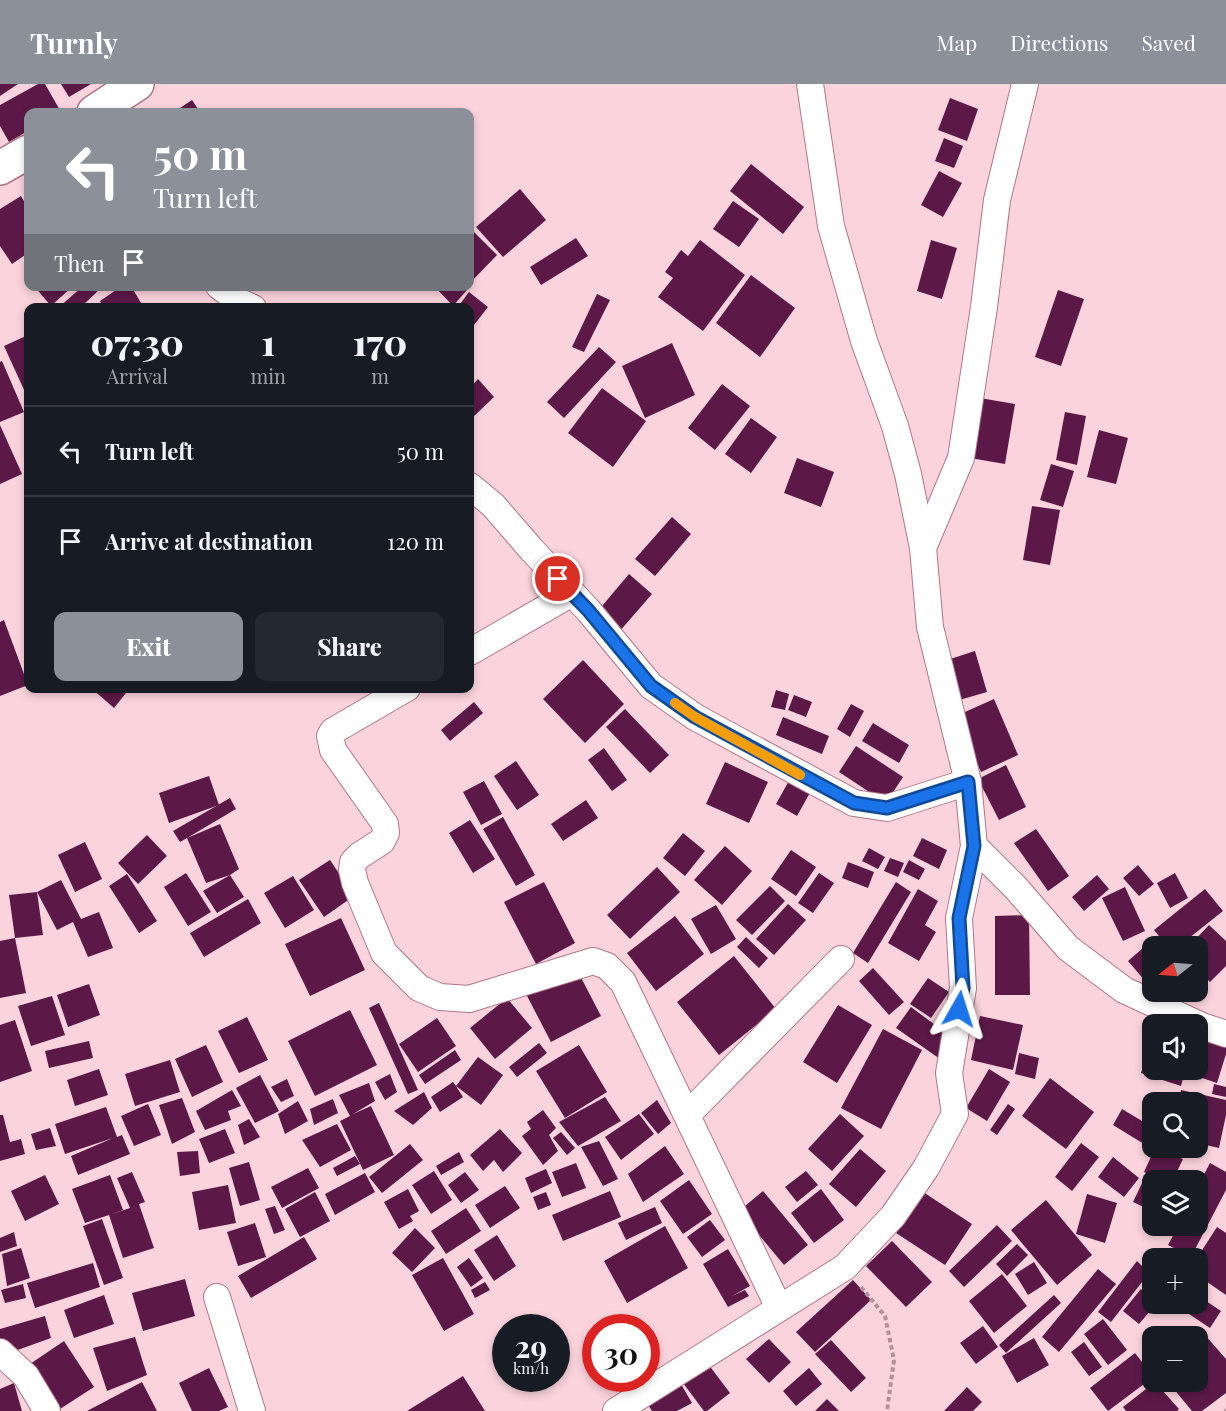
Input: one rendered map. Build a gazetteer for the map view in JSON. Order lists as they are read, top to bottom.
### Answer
{
  "north": "left",
  "page": {
    "header": "Turnly",
    "nav": ["Map", "Directions", "Saved"],
    "turn": ["50 m", "Turn left"],
    "then": "Then",
    "eta": [
      "07:30",
      "Arrival",
      "1",
      "min",
      "170",
      "m"
    ],
    "list": [
      {
        "name": "Turn left",
        "value": "50 m"
      },
      {
        "name": "Arrive at destination",
        "value": "120 m"
      }
    ],
    "buttons": ["Exit", "Share"],
    "map_buttons": ["+", "−"],
    "speed": "29 km/h",
    "limit": "30"
  }
}
